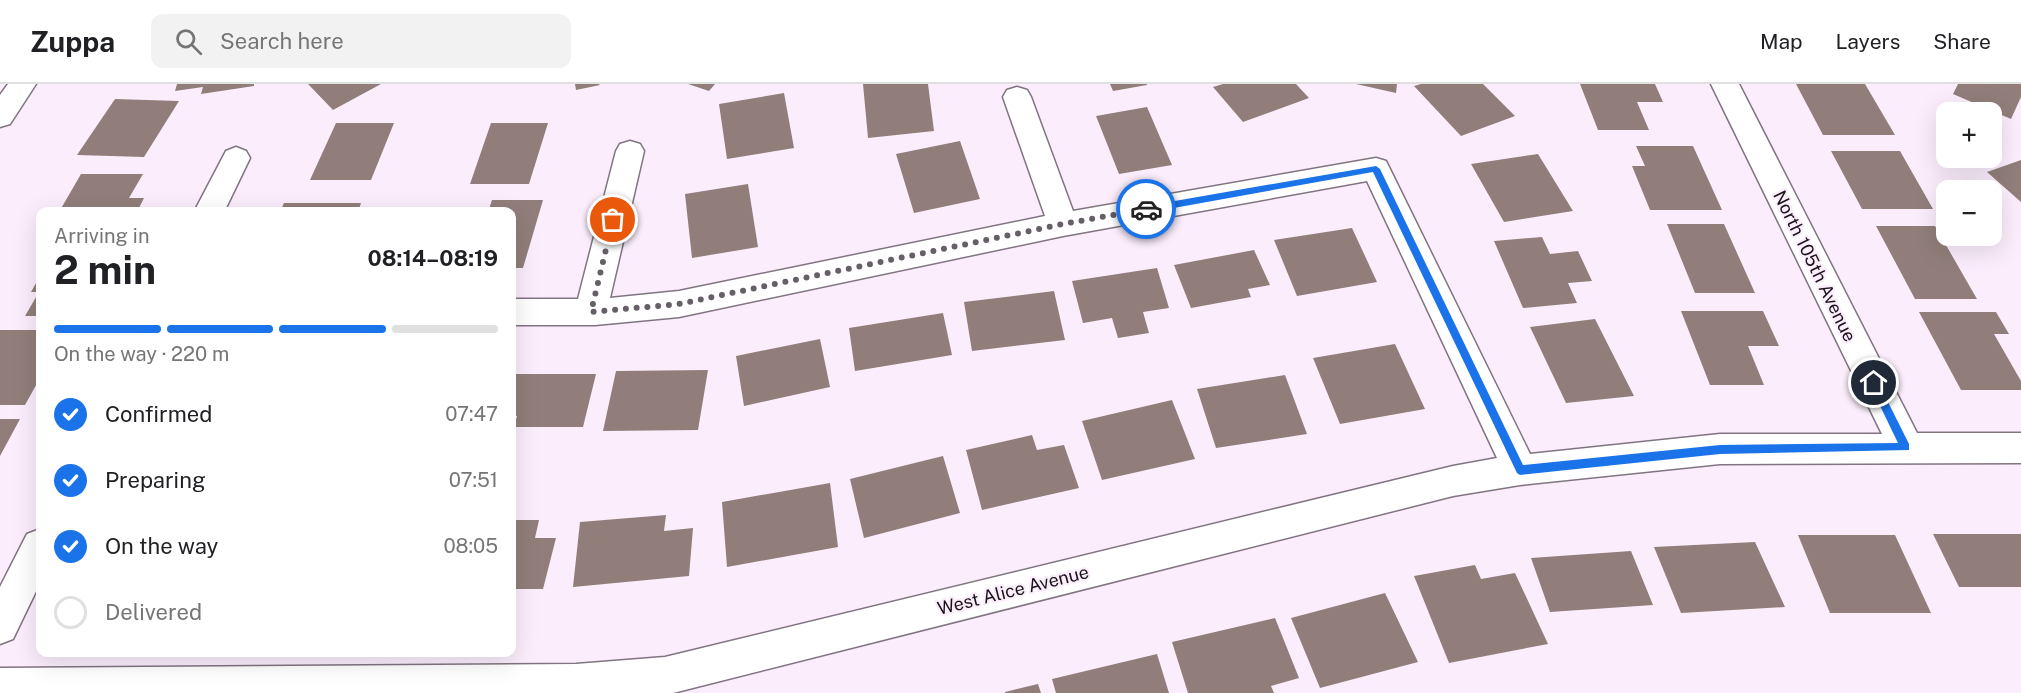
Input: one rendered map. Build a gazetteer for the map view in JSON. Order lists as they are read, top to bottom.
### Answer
{
  "streets": {
    "street": ["North 105th Avenue", "West Alice Avenue"]
  },
  "crossings": [
    ["North 105th Avenue", "West Alice Avenue"]
  ],
  "page": {
    "header": "Zuppa",
    "search": "Search here",
    "nav": ["Map", "Layers", "Share"],
    "map_buttons": ["+", "−"],
    "heading": ["2 min", "Arriving in", "08:14–08:19"],
    "bar": "On the way · 220 m",
    "list": [
      ["Confirmed", "07:47"],
      ["Preparing", "07:51"],
      ["On the way", "08:05"],
      "Delivered"
    ]
  }
}
